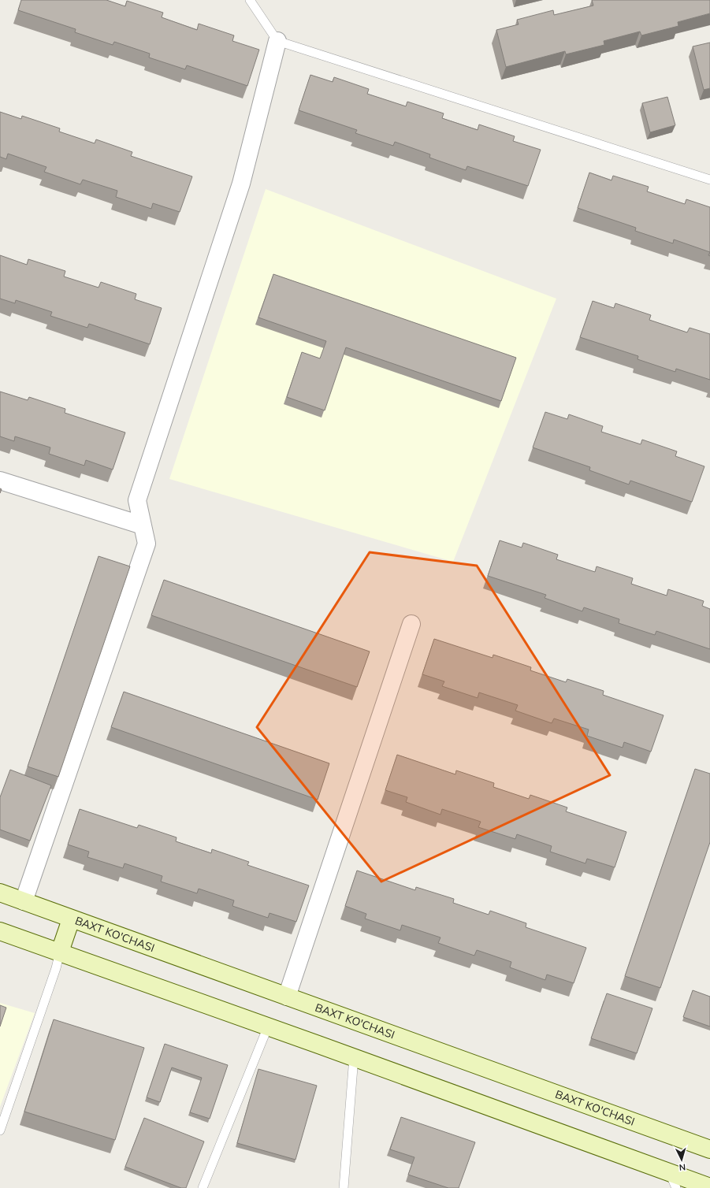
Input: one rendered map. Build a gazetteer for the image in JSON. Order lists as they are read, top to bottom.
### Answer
{
  "streets": {
    "street": ["BAXT KO'CHASI"]
  },
  "north": "bottom"
}
